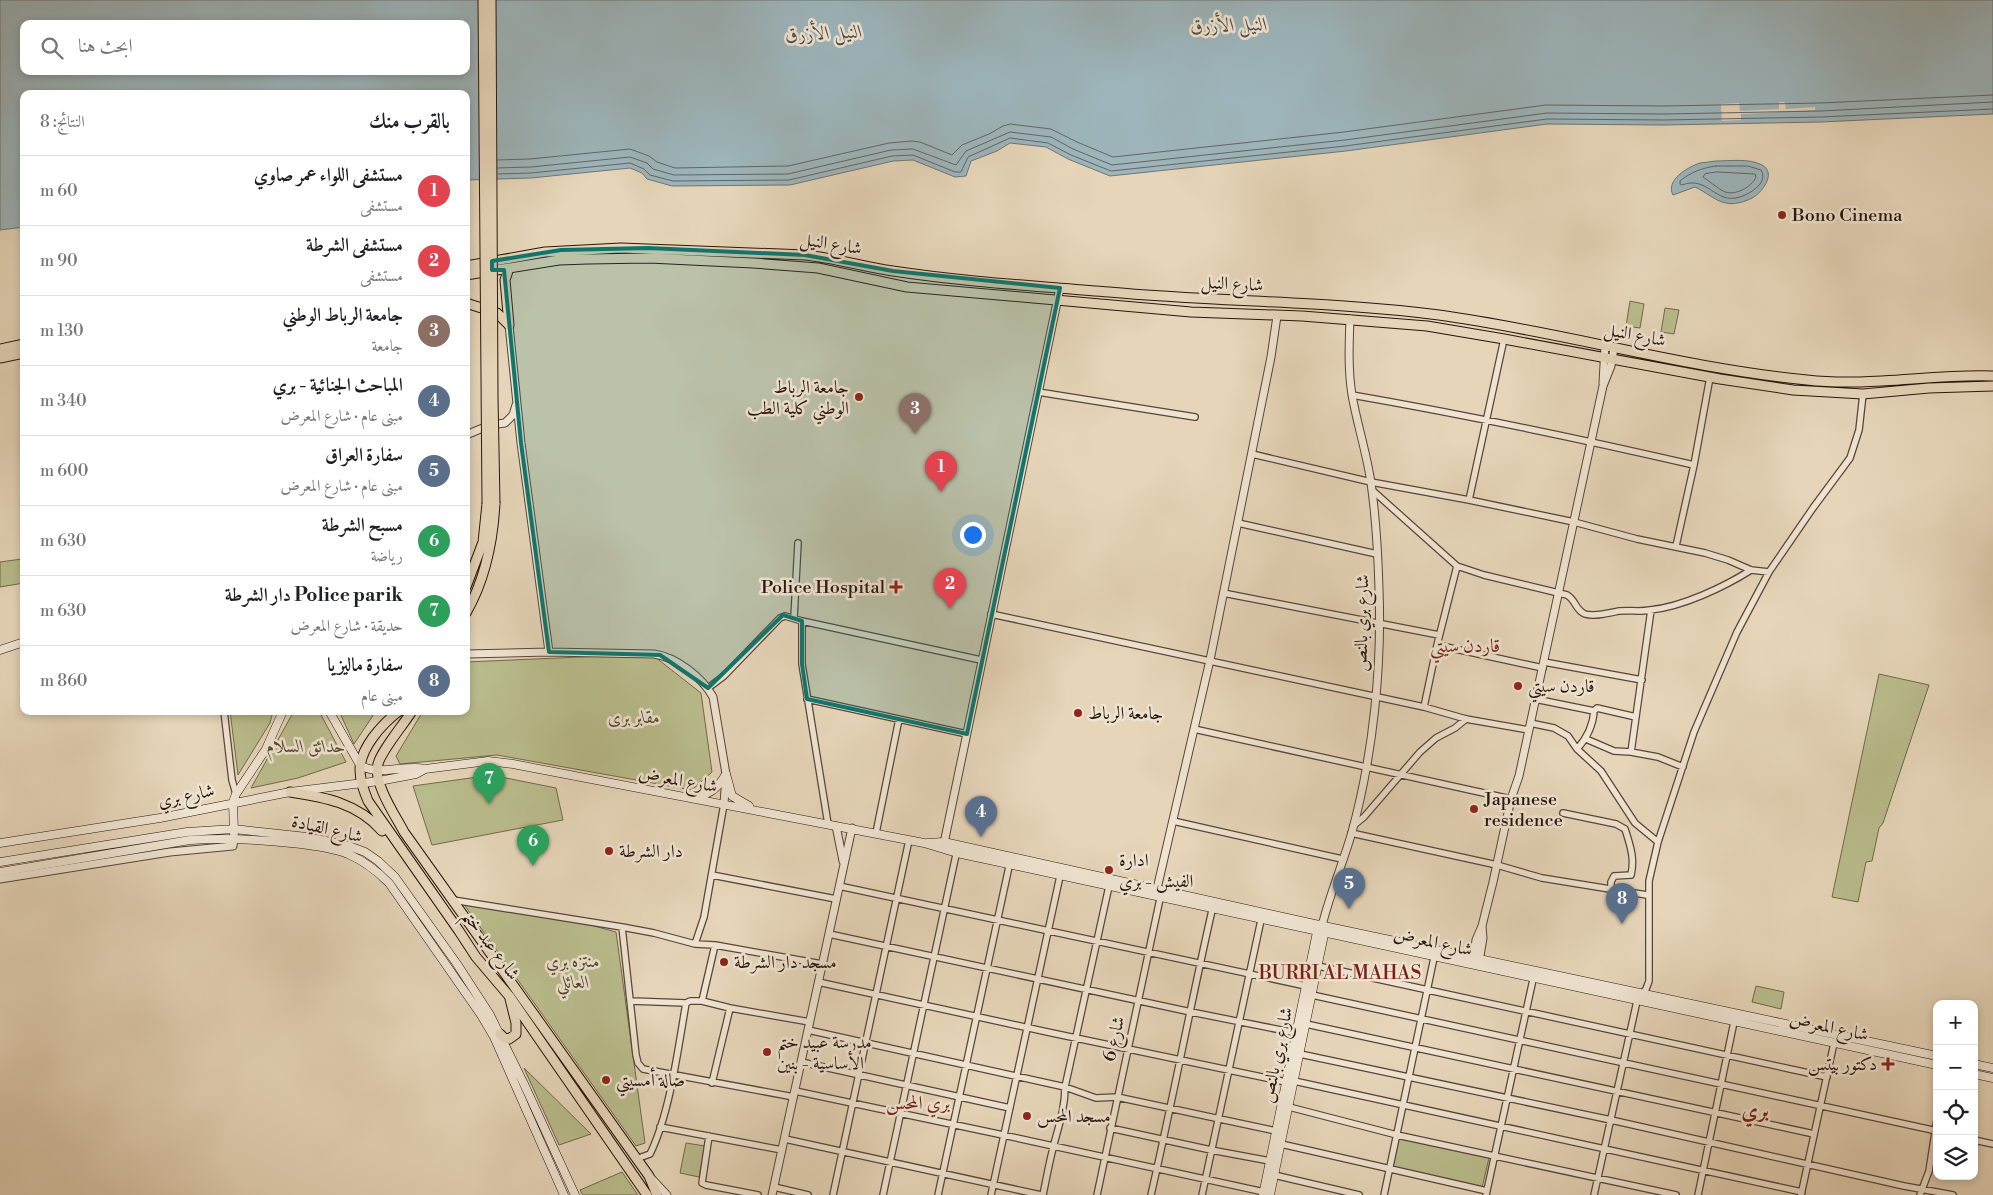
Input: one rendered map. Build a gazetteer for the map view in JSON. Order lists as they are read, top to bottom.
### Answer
{
  "streets": {
    "main road": [
      "شارع النيل",
      "شارع بري بالنص",
      "شارع المعرض",
      "شارع بري",
      "شارع القيادة",
      "شارع عبد ختم"
    ],
    "street": ["شارع 6"]
  },
  "crossings": [
    ["شارع النيل", "شارع بري بالنص"],
    ["شارع بري بالنص", "شارع المعرض"],
    ["شارع المعرض", "شارع بري"],
    ["شارع المعرض", "شارع عبد ختم"],
    ["شارع المعرض", "شارع 6"],
    ["شارع بري", "شارع عبد ختم"]
  ],
  "districts": [
    "قاردن سيتي",
    "BURRI AL MAHAS",
    "بري المحس",
    "بري"
  ],
  "water": ["النيل الأزرق"],
  "parks": ["مقابر برى", "حدائق السلام", "منتزه بري العائلي"],
  "places": {
    "other": [
      "Bono Cinema",
      "جامعة الرباط الوطني كلية الطب",
      "قاردن سيتي",
      "جامعة الرباط",
      "Japanese residence",
      "دار الشرطة",
      "ادارة الفيش - بري",
      "مسجد دار الشرطة",
      "مدرسة عبيد ختم الأساسية - بنين",
      "صالة أمسيتي",
      "مسجد المحس"
    ],
    "health": ["Police Hospital", "دكتور بيتس"]
  },
  "page": {
    "search": "ابحث هنا",
    "heading": ["بالقرب منك", "النتائج: 8"],
    "list": [
      {
        "mark": "1",
        "name": "مستشفى اللواء عمر صاوي",
        "note": "مستشفى",
        "value": "60 m"
      },
      {
        "mark": "2",
        "name": "مستشفى الشرطة",
        "note": "مستشفى",
        "value": "90 m"
      },
      {
        "mark": "3",
        "name": "جامعة الرباط الوطني",
        "note": "جامعة",
        "value": "130 m"
      },
      {
        "mark": "4",
        "name": "المباحث الجنائية - بري",
        "note": "مبنى عام · شارع المعرض",
        "value": "340 m"
      },
      {
        "mark": "5",
        "name": "سفارة العراق",
        "note": "مبنى عام · شارع المعرض",
        "value": "600 m"
      },
      {
        "mark": "6",
        "name": "مسبح الشرطة",
        "note": "رياضة",
        "value": "630 m"
      },
      {
        "mark": "7",
        "name": "Police parik دار الشرطة",
        "note": "حديقة · شارع المعرض",
        "value": "630 m"
      },
      {
        "mark": "8",
        "name": "سفارة ماليزيا",
        "note": "مبنى عام",
        "value": "860 m"
      }
    ],
    "pins": [
      "3",
      "1",
      "2",
      "7",
      "4",
      "6",
      "5",
      "8"
    ],
    "map_buttons": ["+", "−"]
  }
}
